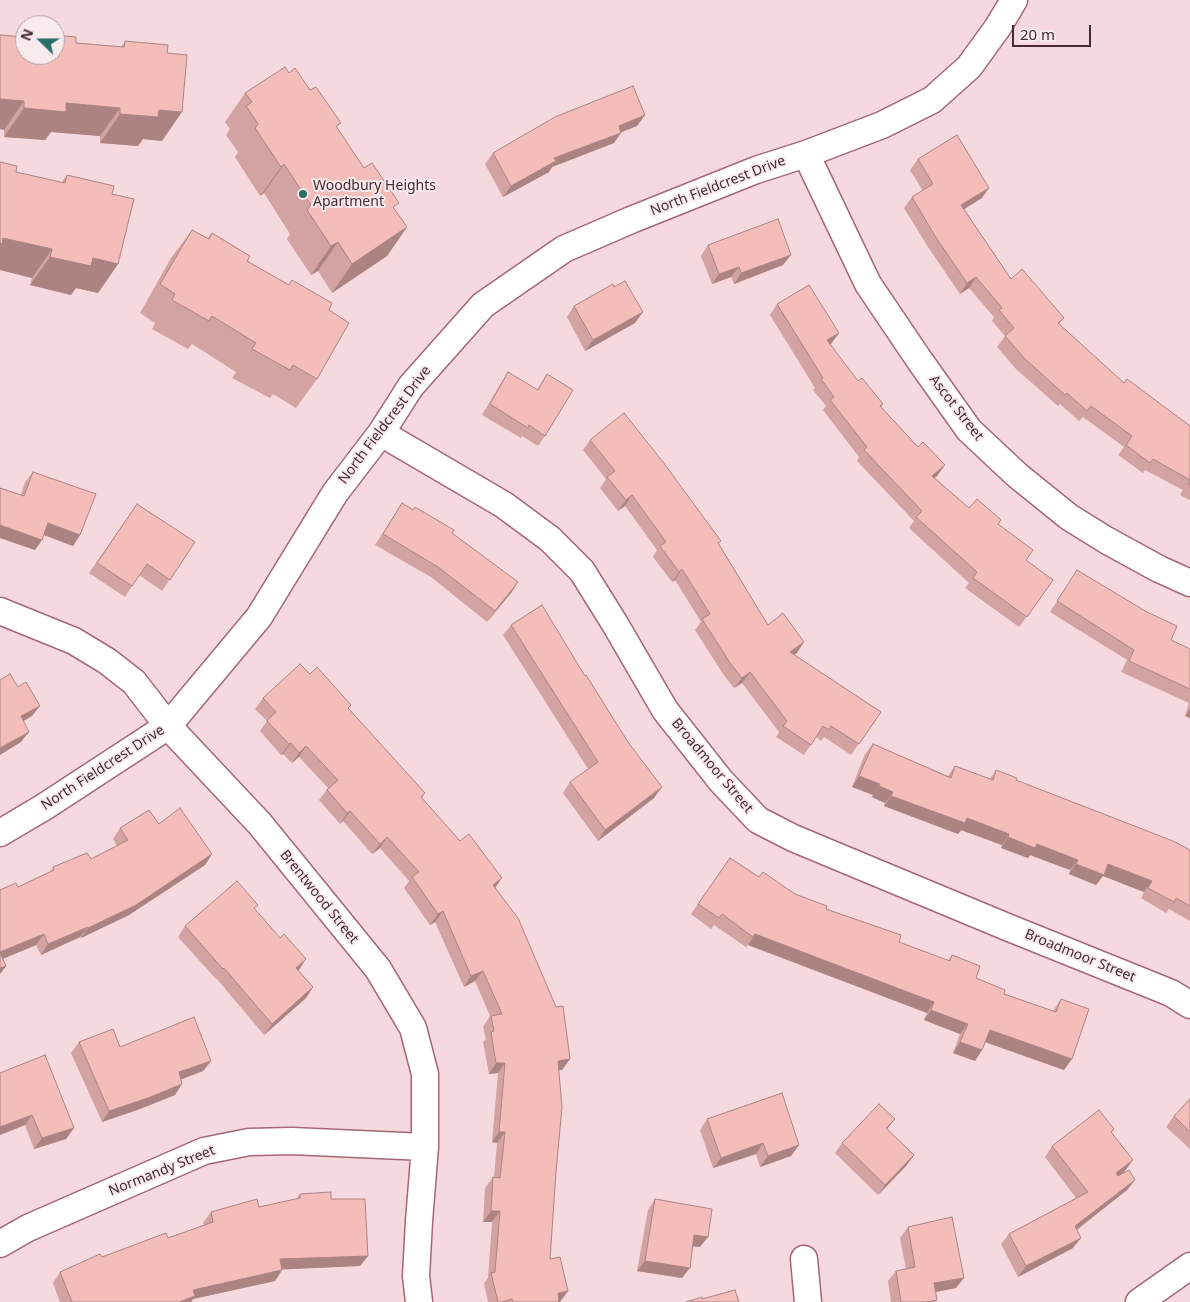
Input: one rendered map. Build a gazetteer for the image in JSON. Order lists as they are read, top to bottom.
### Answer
{
  "streets": {
    "street": [
      "North Fieldcrest Drive",
      "Ascot Street",
      "Broadmoor Street",
      "Brentwood Street",
      "Normandy Street"
    ]
  },
  "crossings": [
    ["North Fieldcrest Drive", "Ascot Street"],
    ["North Fieldcrest Drive", "Broadmoor Street"],
    ["North Fieldcrest Drive", "Brentwood Street"],
    ["Brentwood Street", "Normandy Street"]
  ],
  "places": ["Woodbury Heights Apartment"],
  "scale_bar": "20 m",
  "north": "left"
}
